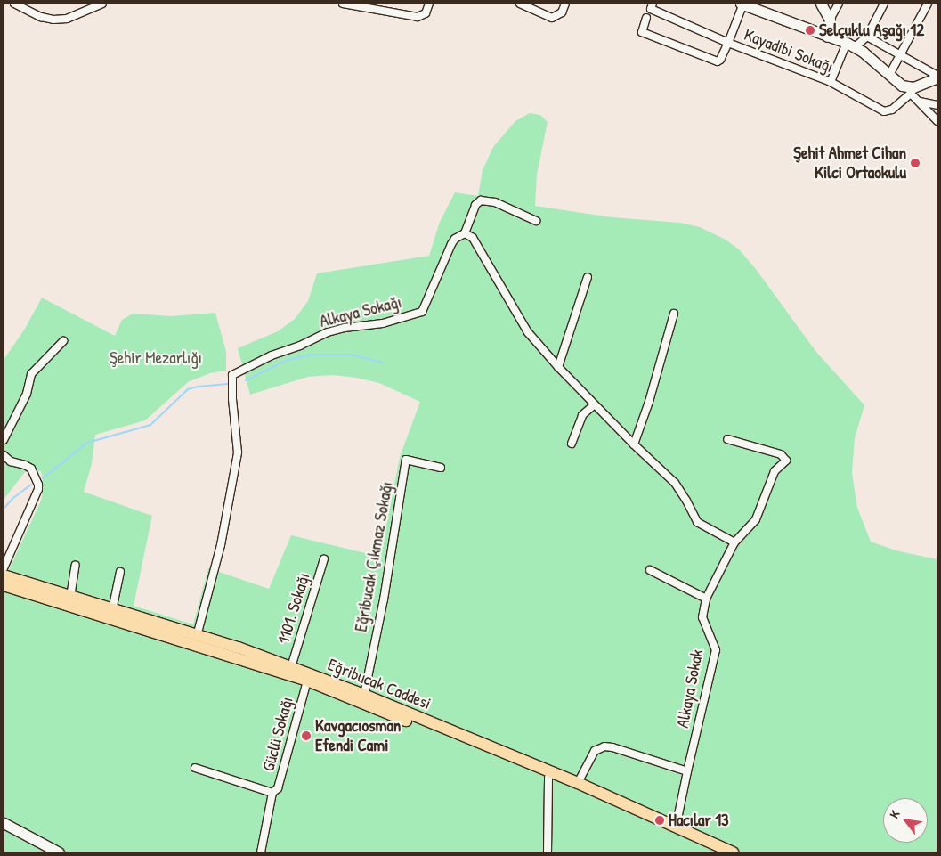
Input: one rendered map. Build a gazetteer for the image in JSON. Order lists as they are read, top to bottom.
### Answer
{
  "streets": {
    "main road": ["Eğribucak Caddesi"],
    "street": [
      "Kayadibi Sokağı",
      "Alkaya Sokağı",
      "Eğribucak Çıkmaz Sokağı",
      "1101. Sokağı",
      "Alkaya Sokak",
      "Güclü Sokağı"
    ]
  },
  "crossings": [
    ["Alkaya Sokağı", "Eğribucak Caddesi"],
    ["Eğribucak Çıkmaz Sokağı", "Eğribucak Caddesi"],
    ["1101. Sokağı", "Eğribucak Caddesi"],
    ["Eğribucak Caddesi", "Alkaya Sokak"],
    ["Eğribucak Caddesi", "Güclü Sokağı"]
  ],
  "parks": ["Şehir Mezarlığı"],
  "places": [
    "Selçuklu Aşağı 12",
    "Şehit Ahmet Cihan Kilci Ortaokulu",
    "Kavgacıosman Efendi Cami",
    "Hacılar 13"
  ],
  "north": "top left"
}
